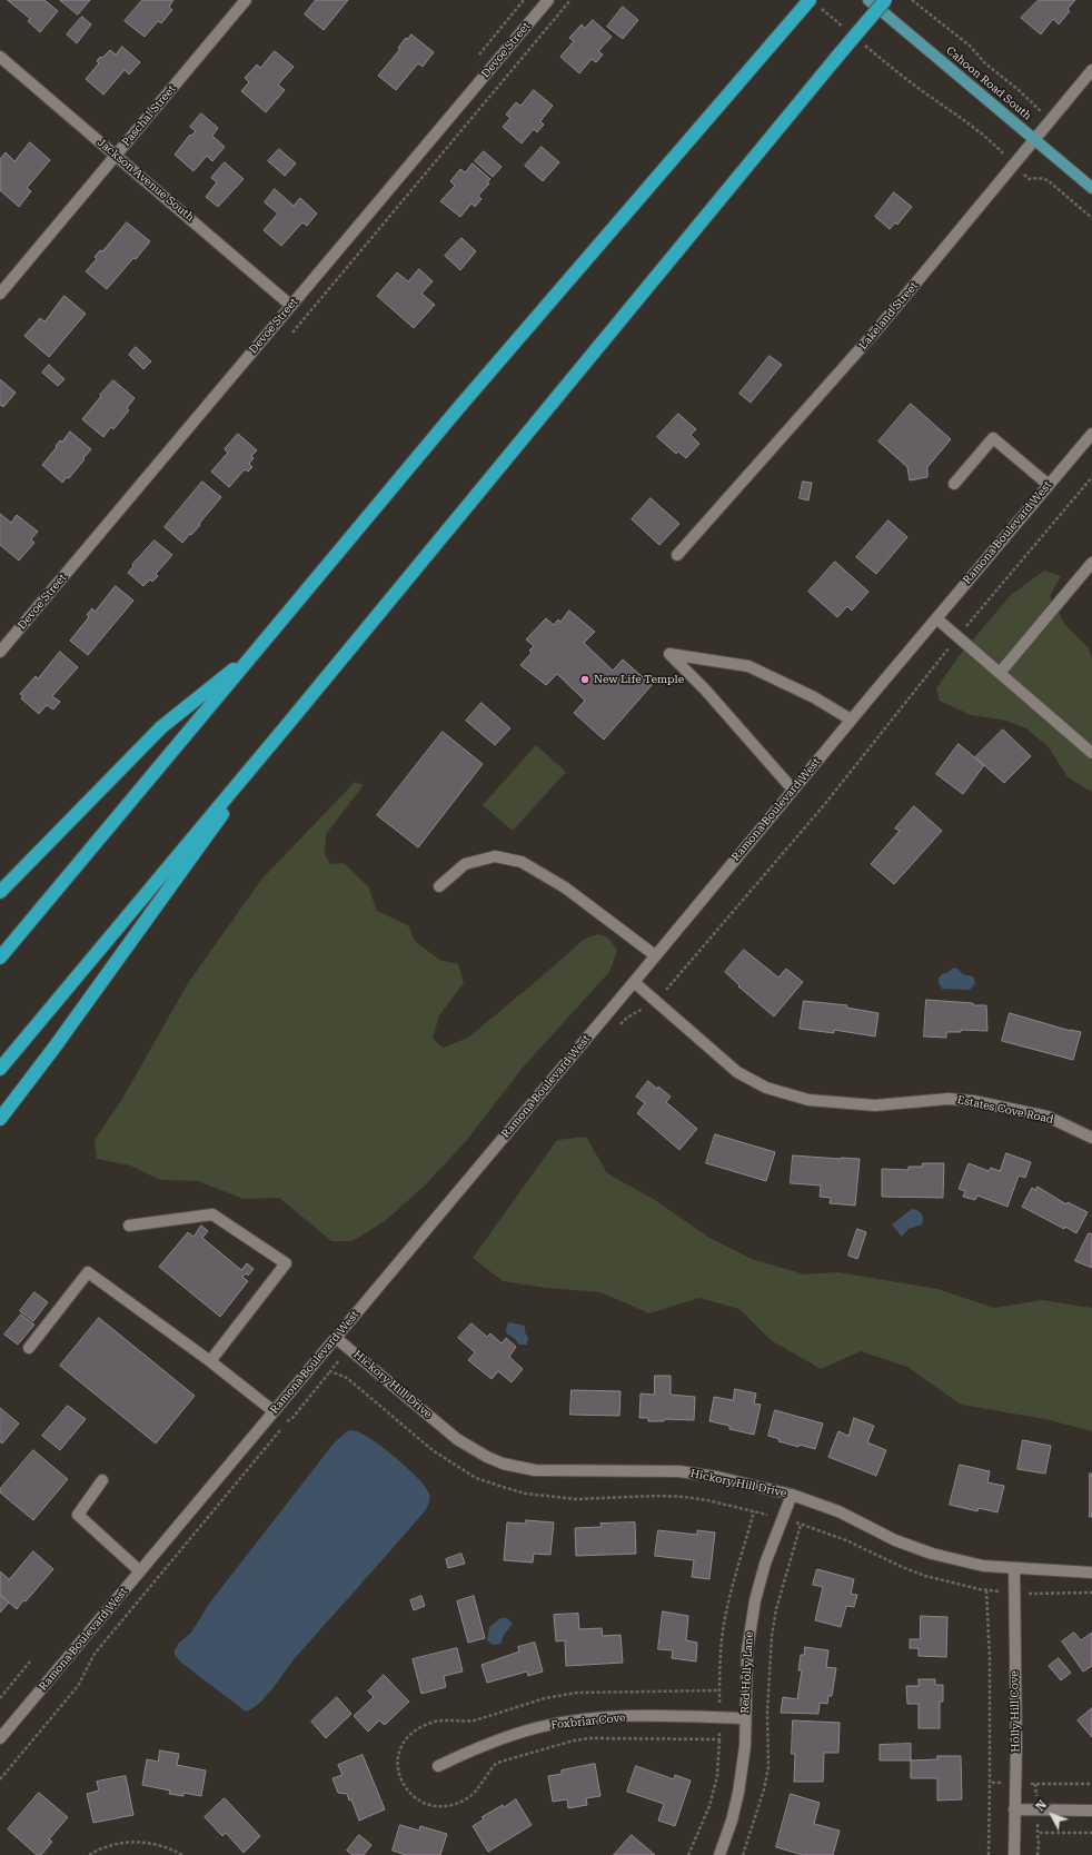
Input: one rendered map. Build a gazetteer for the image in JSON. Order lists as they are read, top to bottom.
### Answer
{
  "streets": {
    "main road": ["Cahoon Road South"],
    "street": [
      "Devoe Street",
      "Paschal Street",
      "Jackson Avenue South",
      "Lakeland Street",
      "Ramona Boulevard West",
      "Estates Cove Road",
      "Hickory Hill Drive",
      "Red Holly Lane",
      "Holly Hill Cove",
      "Foxbriar Cove"
    ]
  },
  "crossings": [
    ["Devoe Street", "Jackson Avenue South"],
    ["Cahoon Road South", "Lakeland Street"],
    ["Paschal Street", "Jackson Avenue South"],
    ["Ramona Boulevard West", "Estates Cove Road"],
    ["Ramona Boulevard West", "Hickory Hill Drive"],
    ["Hickory Hill Drive", "Red Holly Lane"],
    ["Hickory Hill Drive", "Holly Hill Cove"],
    ["Red Holly Lane", "Foxbriar Cove"]
  ],
  "places": ["New Life Temple"],
  "north": "top left"
}
